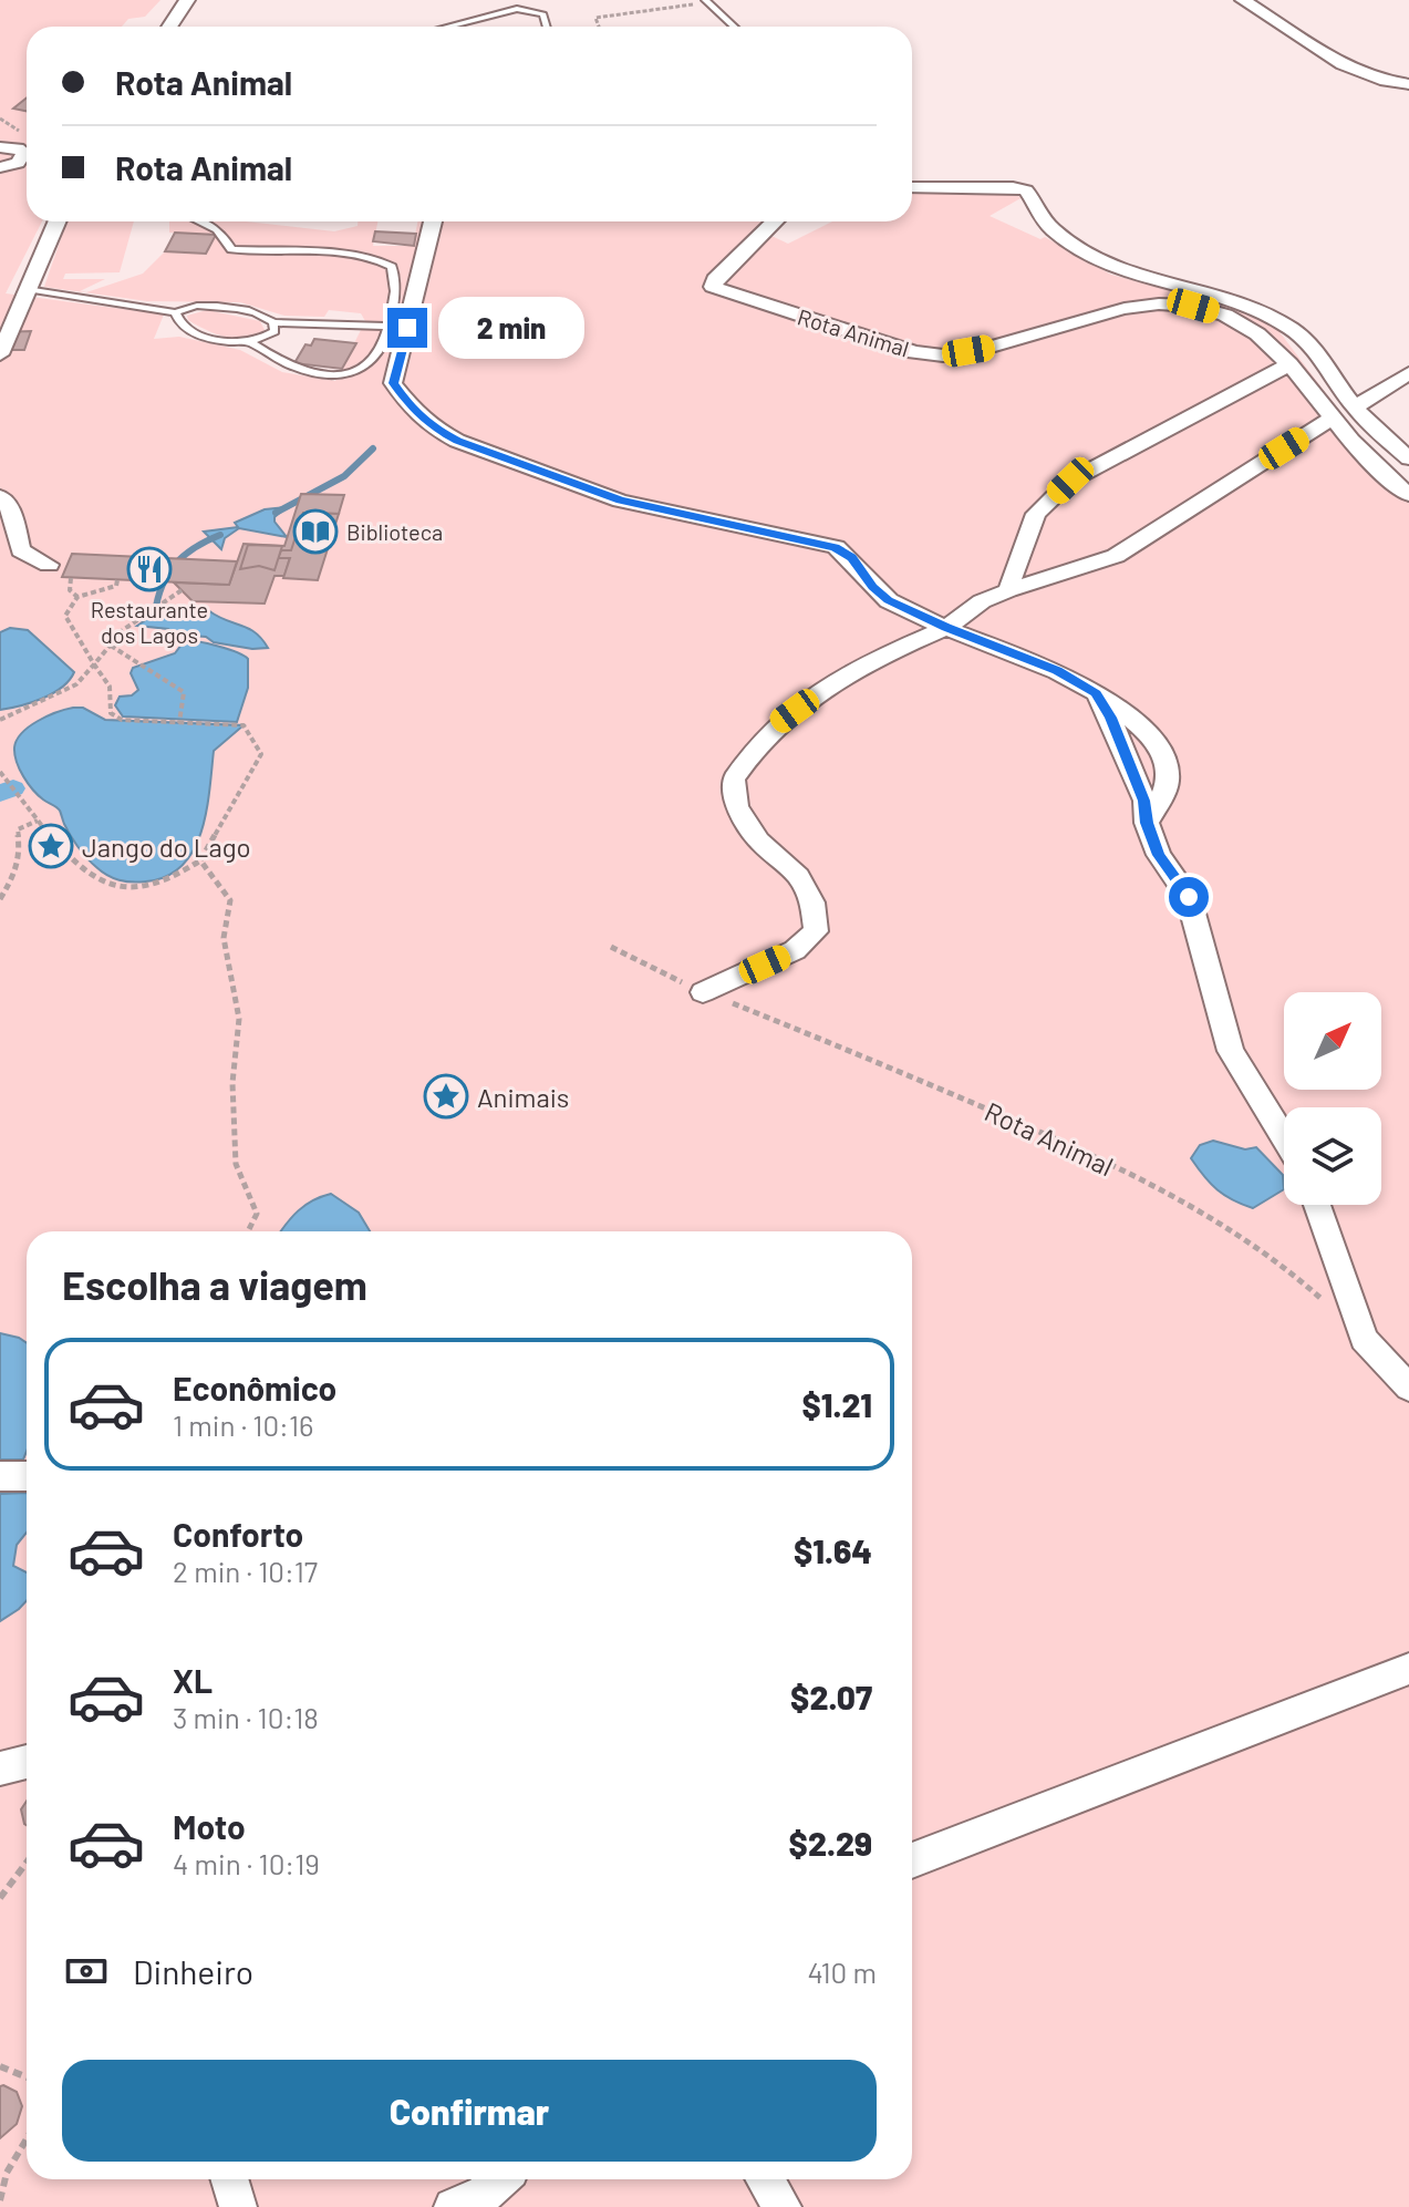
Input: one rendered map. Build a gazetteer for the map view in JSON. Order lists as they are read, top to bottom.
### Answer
{
  "streets": {
    "street": ["Rota Animal"]
  },
  "places": {
    "library": ["Biblioteca"],
    "restaurant": ["Restaurante dos Lagos"],
    "place": ["Jango do Lago", "Animais"]
  },
  "north": "top right",
  "page": {
    "banner": ["Rota Animal", "Rota Animal"],
    "bubble": "2 min",
    "heading": "Escolha a viagem",
    "list": [
      {
        "name": "Econômico",
        "note": "1 min · 10:16",
        "value": "$1.21"
      },
      {
        "name": "Conforto",
        "note": "2 min · 10:17",
        "value": "$1.64"
      },
      {
        "name": "XL",
        "note": "3 min · 10:18",
        "value": "$2.07"
      },
      {
        "name": "Moto",
        "note": "4 min · 10:19",
        "value": "$2.29"
      }
    ],
    "pay": ["Dinheiro", "410 m"],
    "buttons": "Confirmar"
  }
}
